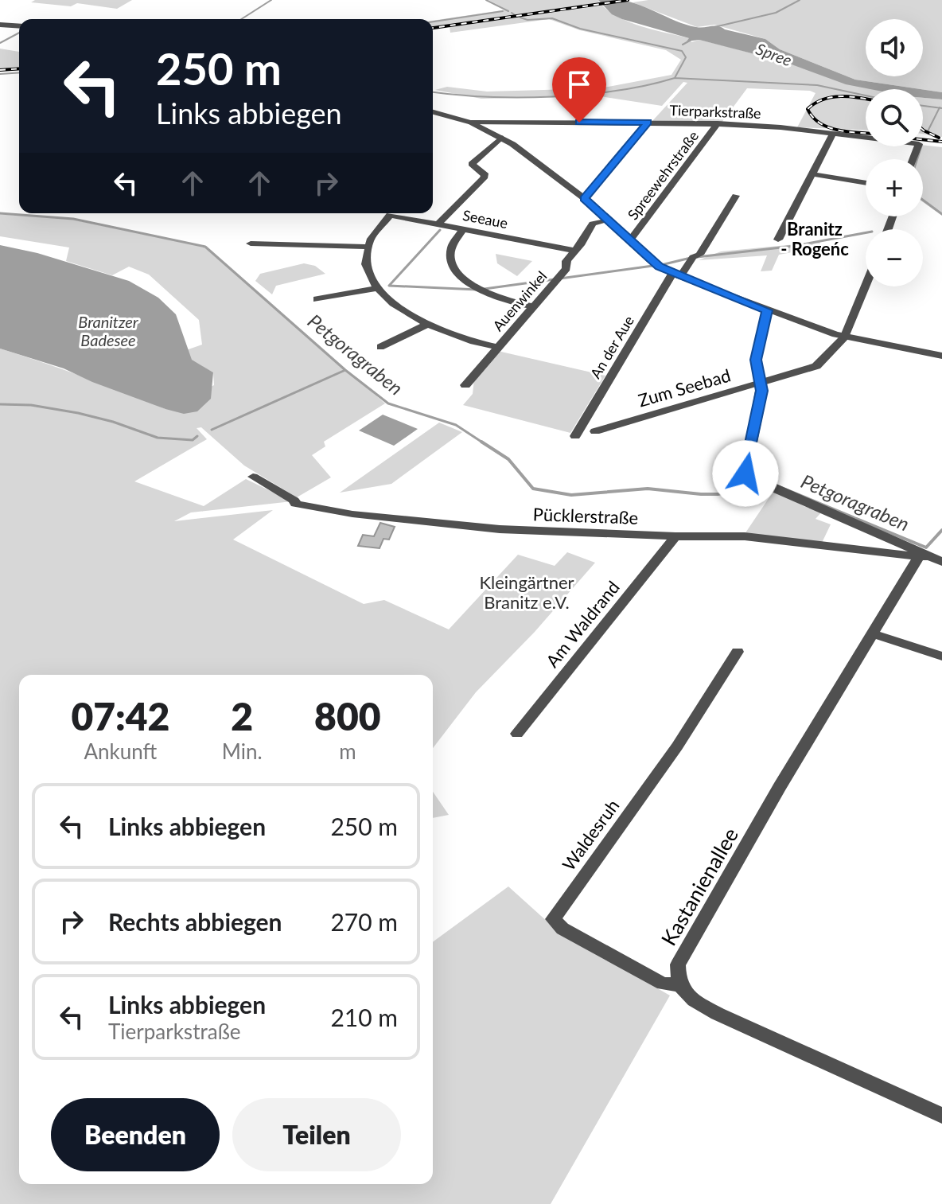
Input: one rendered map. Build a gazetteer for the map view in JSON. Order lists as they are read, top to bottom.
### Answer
{
  "streets": {
    "street": [
      "Tierparkstraße",
      "Spreewehrstraße",
      "Seeaue",
      "Auenwinkel",
      "An der Aue",
      "Zum Seebad",
      "Pücklerstraße",
      "Am Waldrand",
      "Waldesruh",
      "Kastanienallee"
    ]
  },
  "crossings": [
    ["Tierparkstraße", "Spreewehrstraße"],
    ["Seeaue", "Auenwinkel"],
    ["Pücklerstraße", "Am Waldrand"],
    ["Pücklerstraße", "Kastanienallee"],
    ["Waldesruh", "Kastanienallee"]
  ],
  "districts": ["Branitz - Rogeńc"],
  "water": ["Spree", "Branitzer Badesee", "Petgoragraben"],
  "parks": ["Kleingärtner Branitz e.V."],
  "page": {
    "map_buttons": ["+", "−"],
    "turn": ["250 m", "Links abbiegen"],
    "eta": [
      "07:42",
      "Ankunft",
      "2",
      "Min.",
      "800",
      "m"
    ],
    "list": [
      {
        "name": "Links abbiegen",
        "value": "250 m"
      },
      {
        "name": "Rechts abbiegen",
        "value": "270 m"
      },
      {
        "name": "Links abbiegen",
        "note": "Tierparkstraße",
        "value": "210 m"
      }
    ],
    "buttons": ["Beenden", "Teilen"]
  }
}
